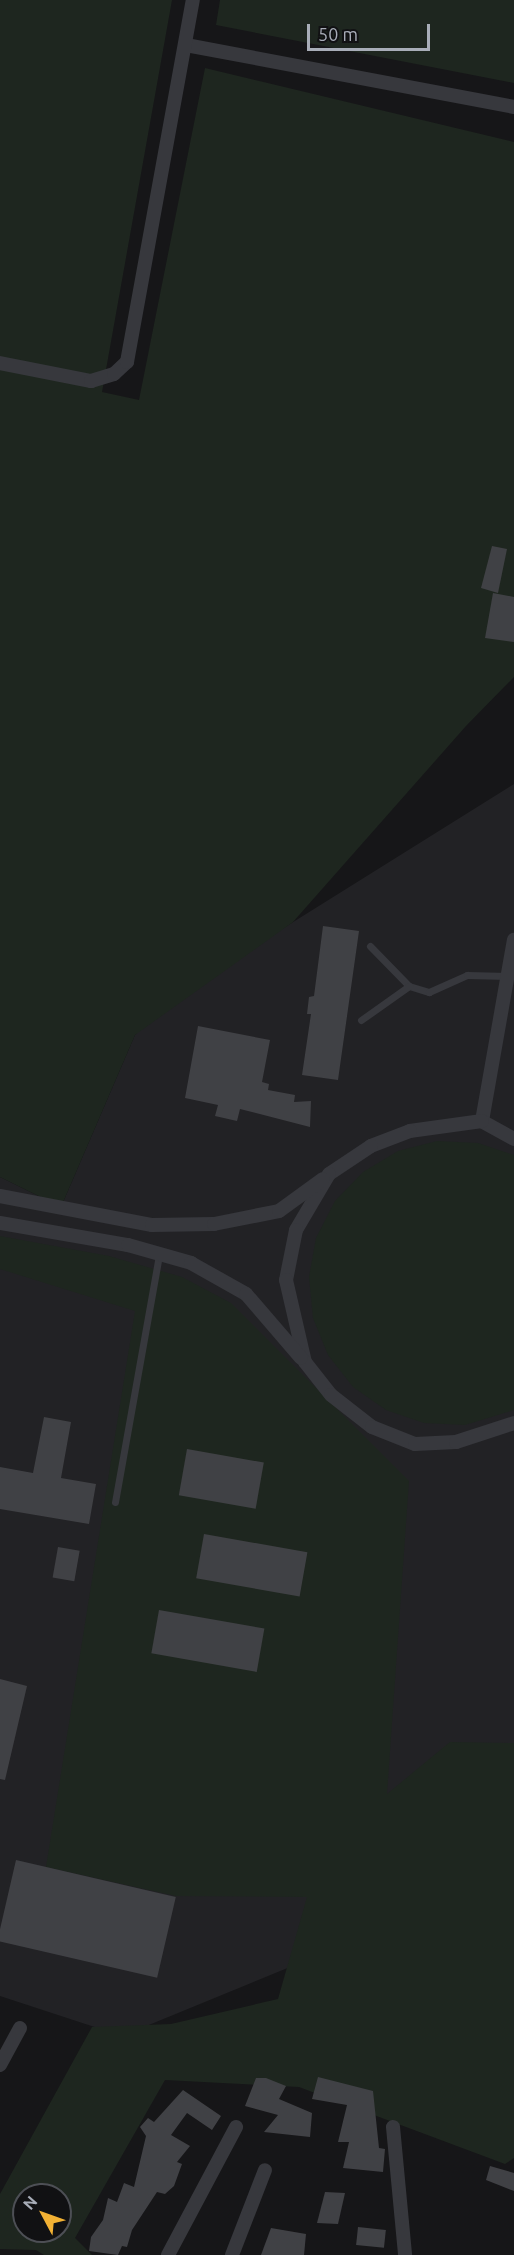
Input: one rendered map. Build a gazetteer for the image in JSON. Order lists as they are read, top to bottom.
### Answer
{
  "scale_bar": "50 m",
  "north": "top left"
}
